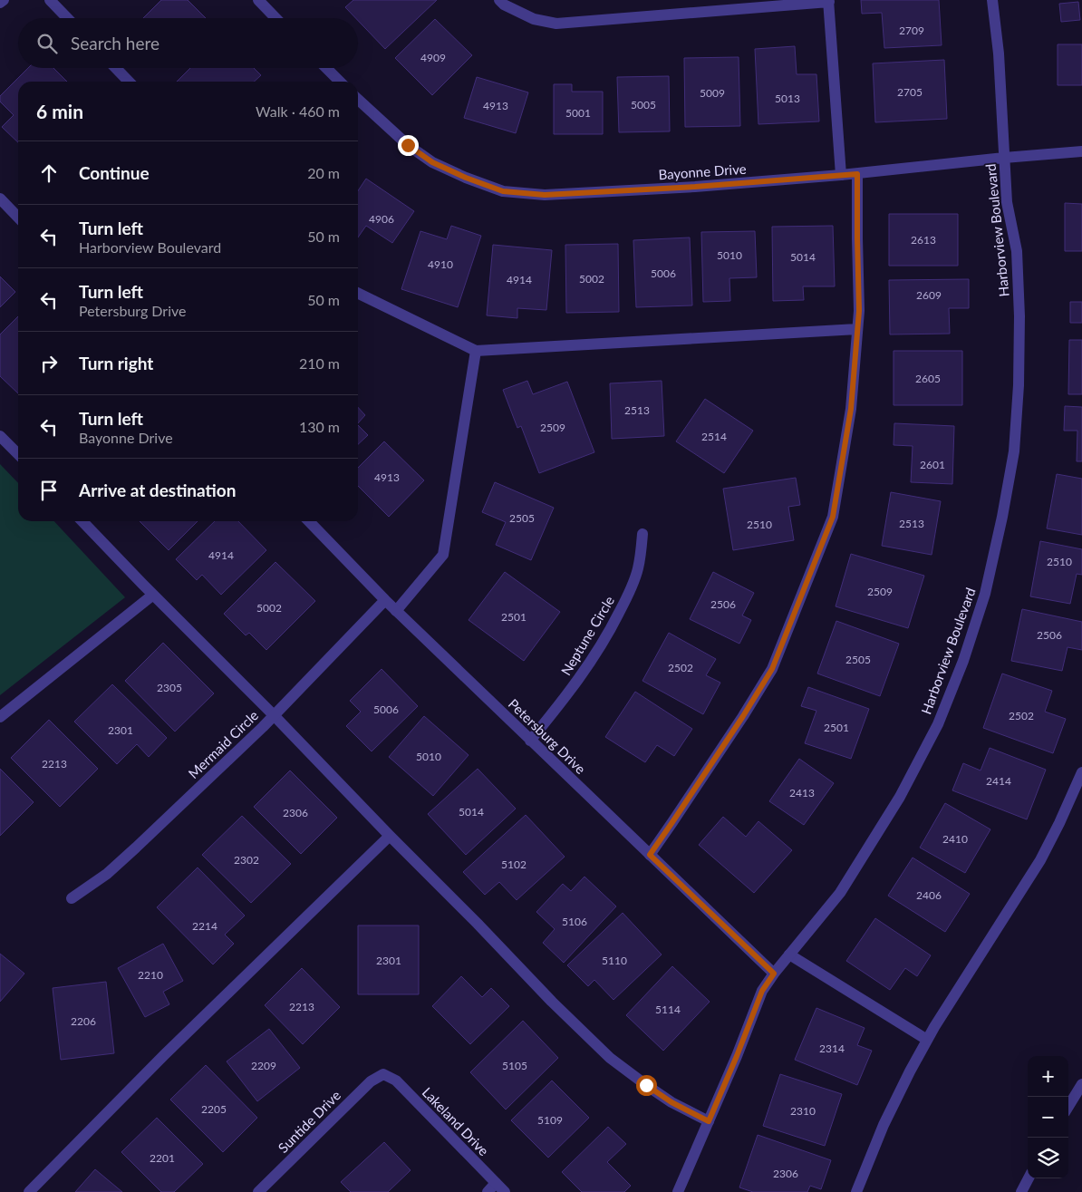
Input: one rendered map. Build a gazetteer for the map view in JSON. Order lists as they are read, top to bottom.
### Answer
{
  "streets": {
    "street": [
      "Bayonne Drive",
      "Harborview Boulevard",
      "Neptune Circle",
      "Petersburg Drive",
      "Mermaid Circle",
      "Suntide Drive",
      "Lakeland Drive"
    ]
  },
  "crossings": [
    ["Bayonne Drive", "Harborview Boulevard"],
    ["Harborview Boulevard", "Petersburg Drive"],
    ["Neptune Circle", "Petersburg Drive"],
    ["Petersburg Drive", "Mermaid Circle"],
    ["Suntide Drive", "Lakeland Drive"]
  ],
  "house_numbers": [
    "2709",
    "4909",
    "2705",
    "5009",
    "5013",
    "5005",
    "4913",
    "5001",
    "4906",
    "2613",
    "5010",
    "5014",
    "4910",
    "5006",
    "5002",
    "4914",
    "2609",
    "2605",
    "2513",
    "2509",
    "2514",
    "2601",
    "4913",
    "2505",
    "2513",
    "2510",
    "4914",
    "2510",
    "2509",
    "2506",
    "5002",
    "2501",
    "2506",
    "2505",
    "2502",
    "2305",
    "5006",
    "2502",
    "2501",
    "2301",
    "5010",
    "2213",
    "2414",
    "2413",
    "5014",
    "2306",
    "2410",
    "2302",
    "5102",
    "2406",
    "5106",
    "2214",
    "2301",
    "5110",
    "2210",
    "2213",
    "5114",
    "2206",
    "2314",
    "2209",
    "5105",
    "2205",
    "2310",
    "5109",
    "2201",
    "2306"
  ],
  "page": {
    "search": "Search here",
    "heading": ["6 min", "Walk · 460 m"],
    "list": [
      ["Continue", "20 m"],
      ["Turn left", "Harborview Boulevard", "50 m"],
      ["Turn left", "Petersburg Drive", "50 m"],
      ["Turn right", "210 m"],
      ["Turn left", "Bayonne Drive", "130 m"],
      "Arrive at destination"
    ],
    "map_buttons": ["+", "−"]
  }
}
